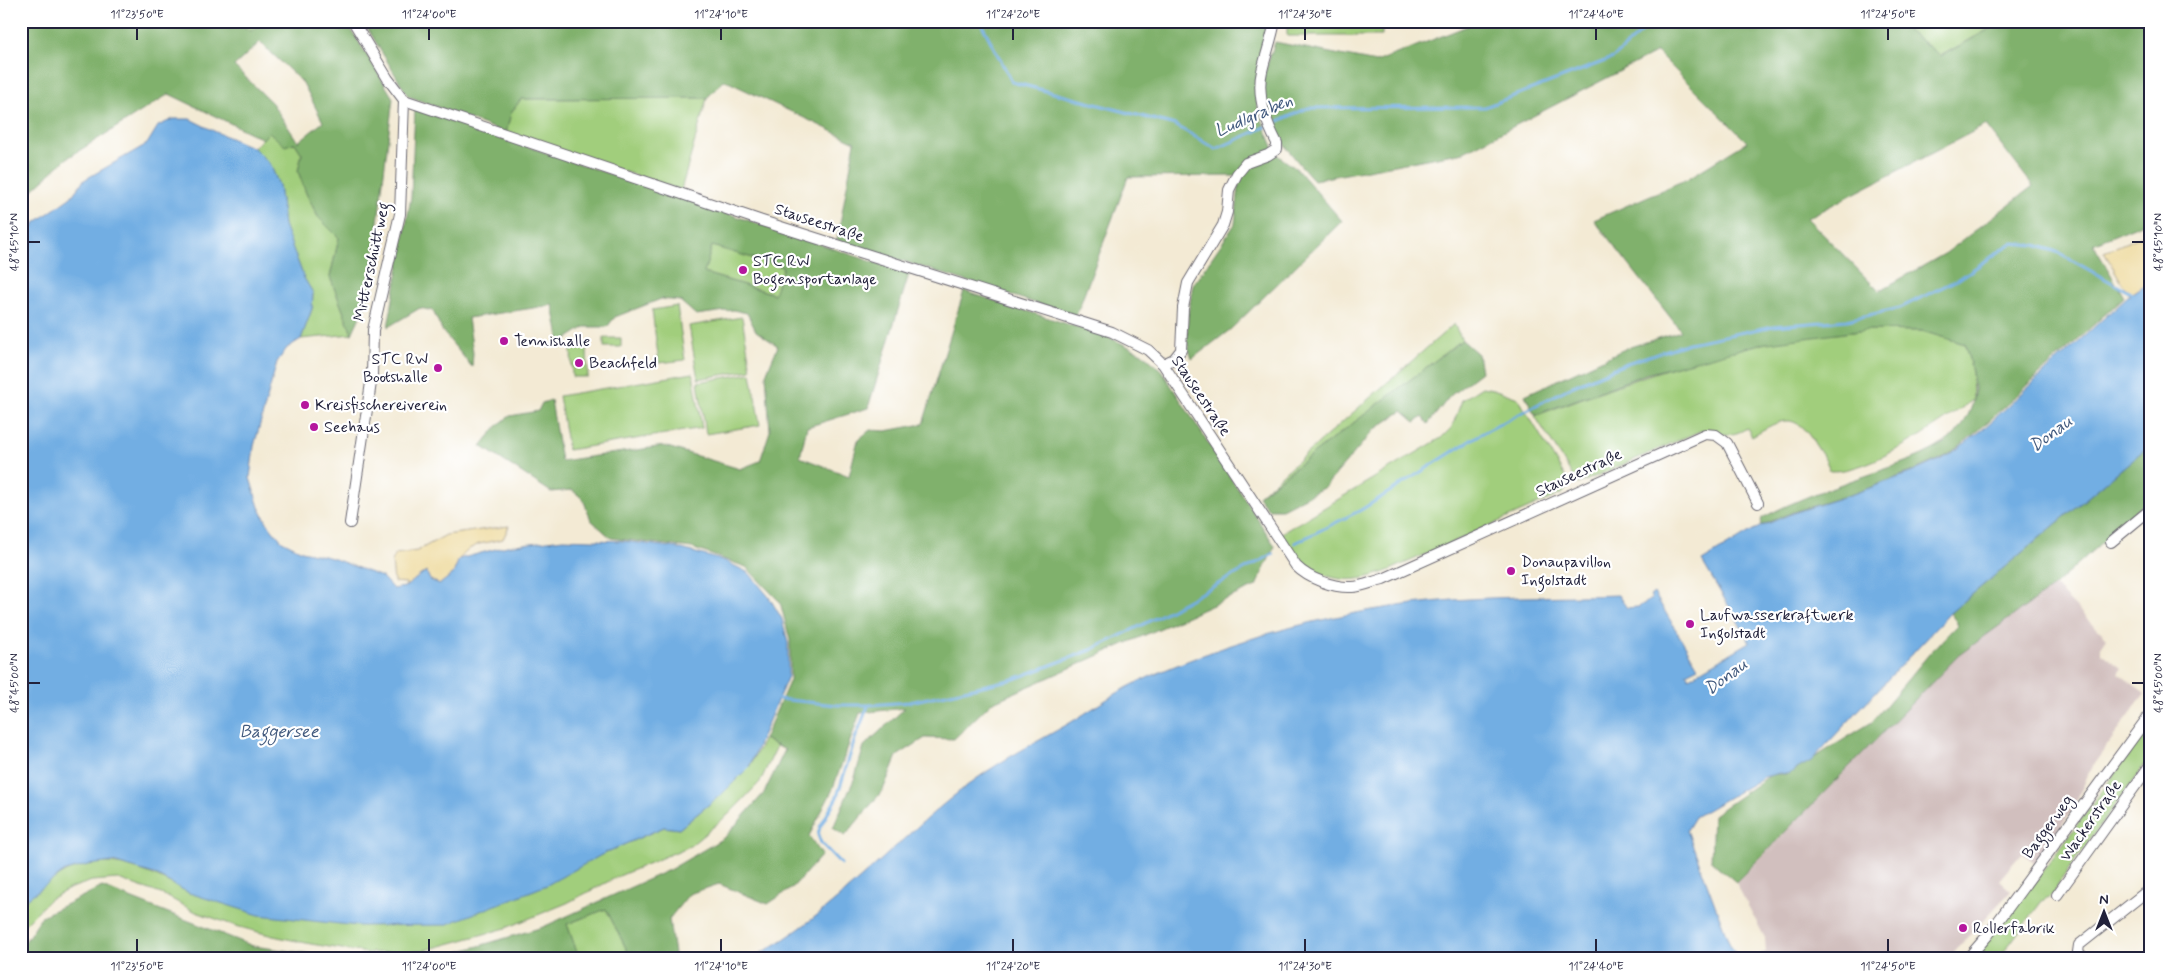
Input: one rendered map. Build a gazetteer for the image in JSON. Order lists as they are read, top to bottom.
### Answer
{
  "streets": {
    "street": [
      "Stauseestraße",
      "Mitterschüttweg",
      "Wackerstraße",
      "Baggerweg"
    ]
  },
  "crossings": [
    ["Stauseestraße", "Mitterschüttweg"]
  ],
  "water": ["Ludlgraben", "Donau", "Baggersee"],
  "places": [
    "STC RW Bogensportanlage",
    "Tennishalle",
    "Beachfeld",
    "STC RW Bootshalle",
    "Kreisfischereiverein",
    "Seehaus",
    "Donaupavillon Ingolstadt",
    "Laufwasserkraftwerk Ingolstadt",
    "Rollerfabrik"
  ],
  "north": "top",
  "coordinates": [
    "11°23'50\"E",
    "11°24'00\"E",
    "11°24'10\"E",
    "11°24'20\"E",
    "11°24'30\"E",
    "11°24'40\"E",
    "11°24'50\"E",
    "48°45'10\"N",
    "48°45'00\"N"
  ]
}
